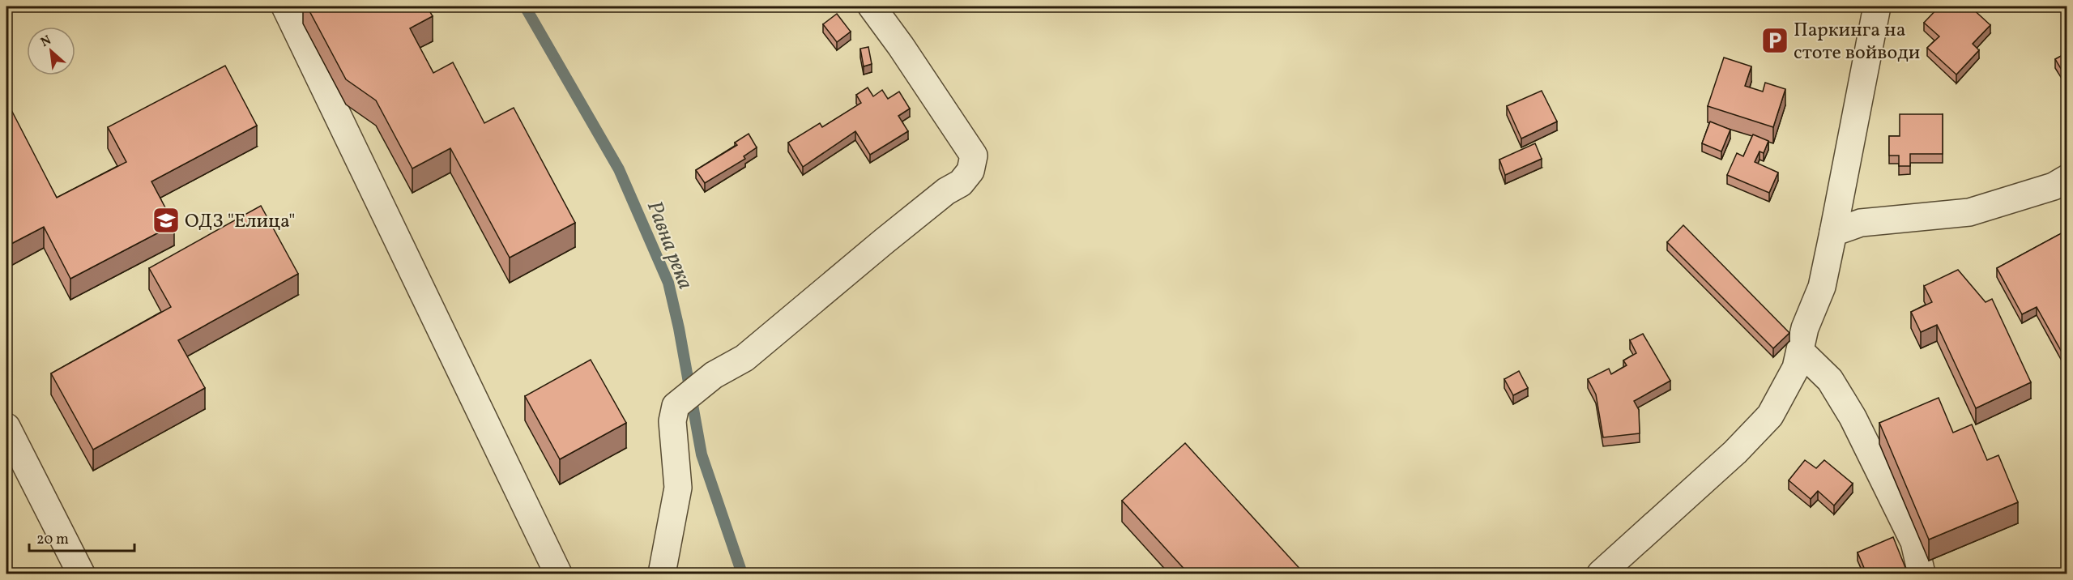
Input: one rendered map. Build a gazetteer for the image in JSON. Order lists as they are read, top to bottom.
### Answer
{
  "water": ["Равна река"],
  "places": {
    "parking": ["Паркинга на стоте войводи"],
    "school or university": ["ОДЗ \"Елица\""]
  },
  "scale_bar": "20 m",
  "north": "top left"
}
